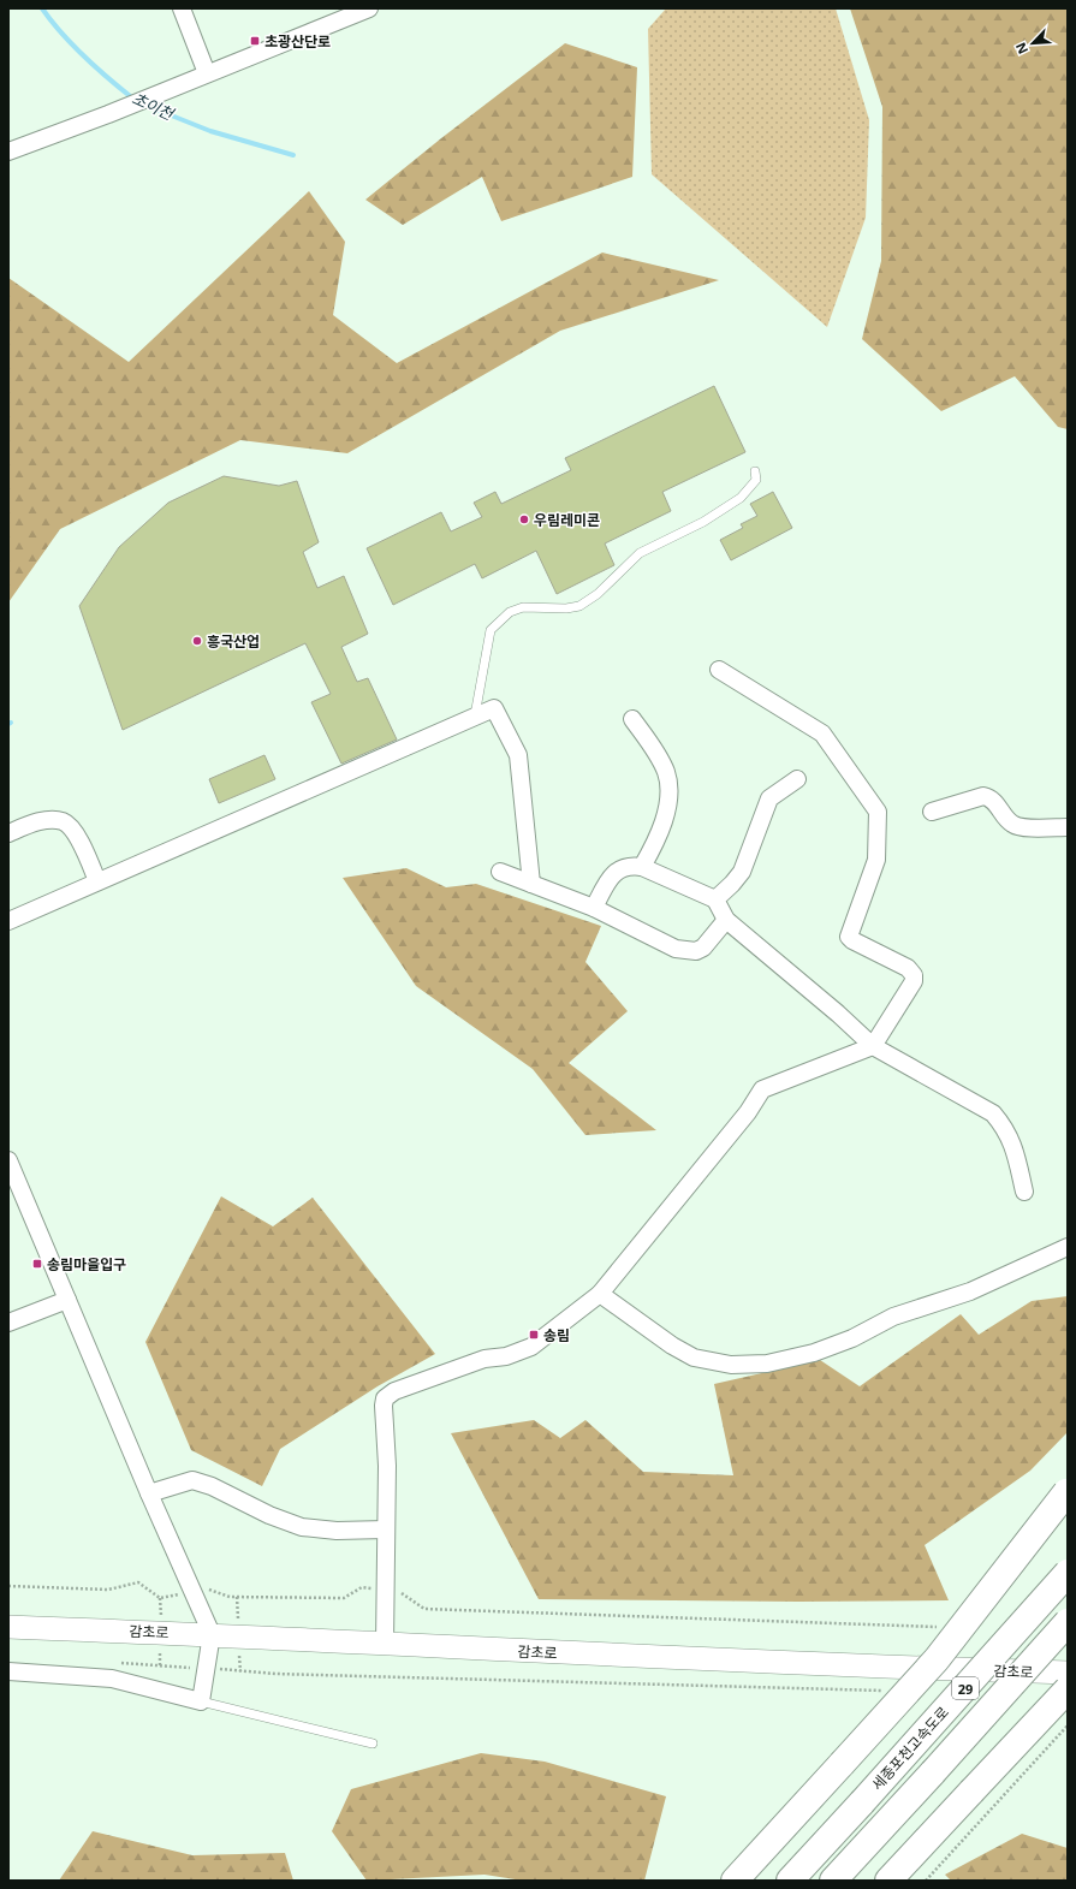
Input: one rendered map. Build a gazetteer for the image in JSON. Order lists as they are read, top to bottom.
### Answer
{
  "streets": {
    "highway": ["29", "세종포천고속도로"],
    "main road": ["감초로"]
  },
  "water": ["초이천"],
  "places": {
    "transit": ["초광산단로", "송림마을입구", "송림"],
    "other": ["우림레미콘", "흥국산업"]
  },
  "north": "bottom left"
}
